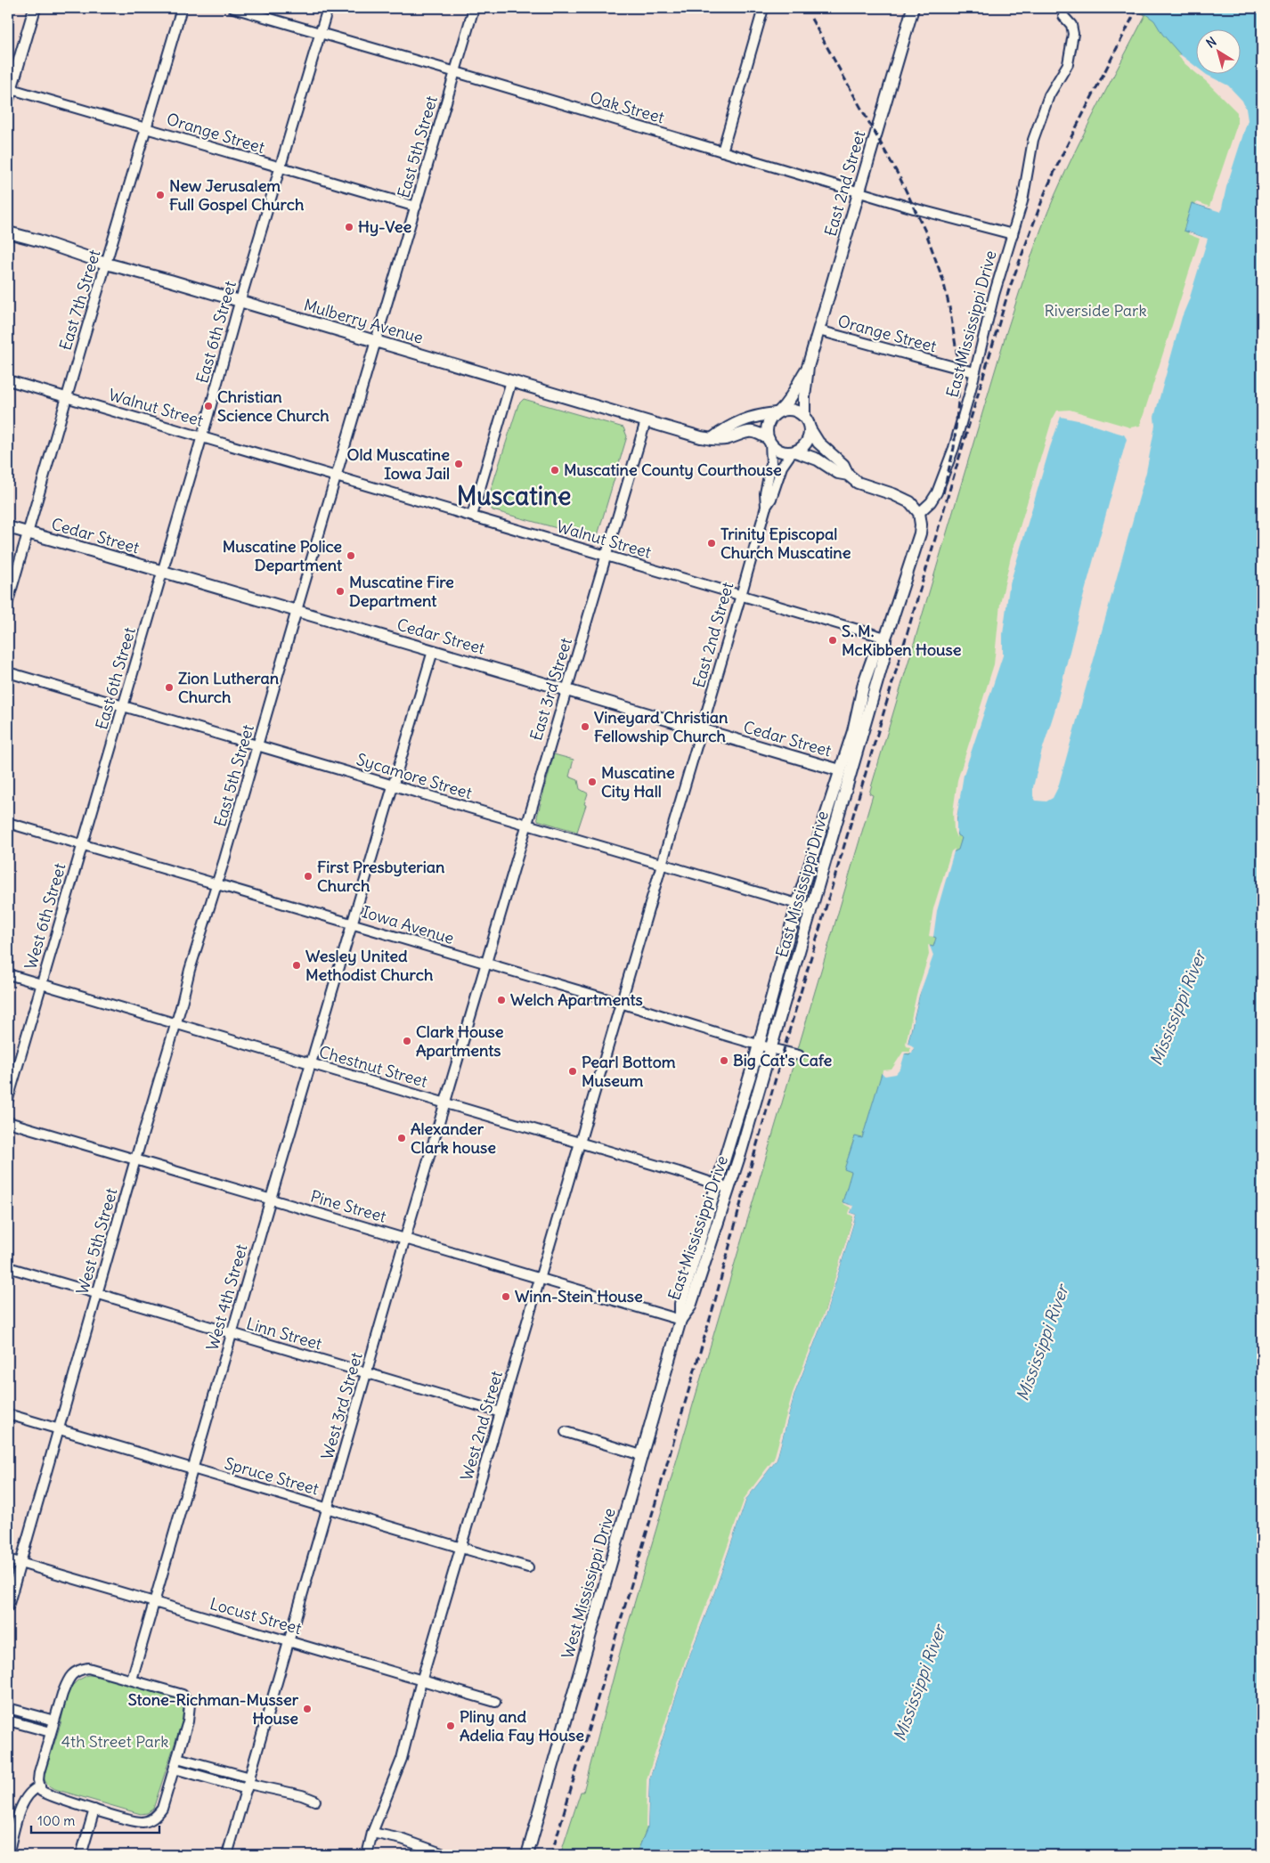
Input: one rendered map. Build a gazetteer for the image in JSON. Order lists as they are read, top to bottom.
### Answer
{
  "streets": {
    "main road": [
      "East 2nd Street",
      "Mulberry Avenue",
      "East Mississippi Drive",
      "Cedar Street",
      "West Mississippi Drive"
    ],
    "street": [
      "Oak Street",
      "Orange Street",
      "East 5th Street",
      "East 7th Street",
      "East 6th Street",
      "Walnut Street",
      "East 3rd Street",
      "Sycamore Street",
      "West 6th Street",
      "Iowa Avenue",
      "Chestnut Street",
      "Pine Street",
      "West 5th Street",
      "West 4th Street",
      "Linn Street",
      "West 3rd Street",
      "West 2nd Street",
      "Spruce Street",
      "Locust Street"
    ]
  },
  "crossings": [
    ["Oak Street", "East 5th Street"],
    ["Oak Street", "East 2nd Street"],
    ["Oak Street", "East Mississippi Drive"],
    ["Oak Street", "East 6th Street"],
    ["Orange Street", "East 5th Street"],
    ["Orange Street", "East 2nd Street"],
    ["Orange Street", "East 7th Street"],
    ["Orange Street", "East Mississippi Drive"],
    ["Orange Street", "East 6th Street"],
    ["East 5th Street", "Mulberry Avenue"],
    ["East 5th Street", "Walnut Street"],
    ["East 5th Street", "Cedar Street"],
    ["East 5th Street", "Sycamore Street"],
    ["East 5th Street", "Iowa Avenue"],
    ["East 5th Street", "West 5th Street"],
    ["East 2nd Street", "Mulberry Avenue"],
    ["East 2nd Street", "Walnut Street"],
    ["East 2nd Street", "Cedar Street"],
    ["East 2nd Street", "Sycamore Street"],
    ["East 2nd Street", "Iowa Avenue"],
    ["East 2nd Street", "West 2nd Street"],
    ["East 7th Street", "Mulberry Avenue"],
    ["East 7th Street", "Walnut Street"],
    ["East 7th Street", "Cedar Street"],
    ["Mulberry Avenue", "East 6th Street"],
    ["Mulberry Avenue", "East 3rd Street"],
    ["East Mississippi Drive", "Walnut Street"],
    ["East Mississippi Drive", "Cedar Street"],
    ["East Mississippi Drive", "Sycamore Street"],
    ["East Mississippi Drive", "Iowa Avenue"],
    ["East Mississippi Drive", "Chestnut Street"],
    ["East Mississippi Drive", "Pine Street"],
    ["East Mississippi Drive", "West Mississippi Drive"],
    ["East 6th Street", "Walnut Street"],
    ["East 6th Street", "Cedar Street"],
    ["East 6th Street", "Sycamore Street"],
    ["East 6th Street", "West 6th Street"],
    ["East 6th Street", "Iowa Avenue"],
    ["Walnut Street", "East 3rd Street"],
    ["Cedar Street", "East 3rd Street"],
    ["Cedar Street", "West 4th Street"],
    ["East 3rd Street", "Sycamore Street"],
    ["East 3rd Street", "Iowa Avenue"],
    ["East 3rd Street", "West 3rd Street"],
    ["Sycamore Street", "West 4th Street"],
    ["West 6th Street", "Iowa Avenue"],
    ["West 6th Street", "Chestnut Street"],
    ["Iowa Avenue", "West 5th Street"],
    ["Iowa Avenue", "West 4th Street"],
    ["Iowa Avenue", "West 3rd Street"],
    ["Iowa Avenue", "West 2nd Street"],
    ["Chestnut Street", "West 5th Street"],
    ["Chestnut Street", "West 4th Street"],
    ["Chestnut Street", "West 3rd Street"],
    ["Chestnut Street", "West 2nd Street"],
    ["Pine Street", "West 5th Street"],
    ["Pine Street", "West 4th Street"],
    ["Pine Street", "West 3rd Street"],
    ["Pine Street", "West 2nd Street"],
    ["Pine Street", "West Mississippi Drive"],
    ["West 5th Street", "Linn Street"],
    ["West 5th Street", "Spruce Street"],
    ["West 5th Street", "Locust Street"],
    ["West 4th Street", "Linn Street"],
    ["West 4th Street", "Spruce Street"],
    ["West 4th Street", "Locust Street"],
    ["Linn Street", "West 3rd Street"],
    ["Linn Street", "West 2nd Street"],
    ["West 3rd Street", "Spruce Street"],
    ["West 3rd Street", "Locust Street"],
    ["West 2nd Street", "Spruce Street"],
    ["West 2nd Street", "Locust Street"]
  ],
  "districts": ["Muscatine"],
  "water": ["Mississippi River"],
  "parks": ["Riverside Park", "4th Street Park"],
  "places": [
    "New Jerusalem Full Gospel Church",
    "Hy-Vee",
    "Christian Science Church",
    "Old Muscatine Iowa Jail",
    "Muscatine County Courthouse",
    "Trinity Episcopal Church Muscatine",
    "Muscatine Police Department",
    "Muscatine Fire Department",
    "S. M. McKibben House",
    "Zion Lutheran Church",
    "Vineyard Christian Fellowship Church",
    "Muscatine City Hall",
    "First Presbyterian Church",
    "Wesley United Methodist Church",
    "Welch Apartments",
    "Clark House Apartments",
    "Big Cat's Cafe",
    "Pearl Bottom Museum",
    "Alexander Clark house",
    "Winn-Stein House",
    "Stone-Richman-Musser House",
    "Pliny and Adelia Fay House"
  ],
  "scale_bar": "100 m",
  "north": "top left"
}
